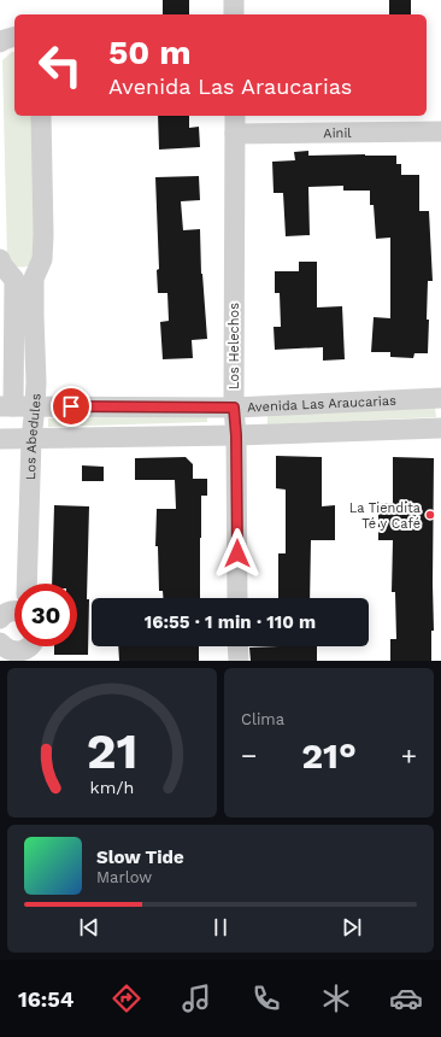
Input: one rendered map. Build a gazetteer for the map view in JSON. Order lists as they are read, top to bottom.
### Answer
{
  "streets": {
    "street": [
      "Ainil",
      "Los Helechos",
      "Avenida Las Araucarias",
      "Los Abedules"
    ]
  },
  "crossings": [
    ["Ainil", "Los Helechos"],
    ["Los Helechos", "Avenida Las Araucarias"],
    ["Avenida Las Araucarias", "Los Abedules"]
  ],
  "places": ["La Tiendita Té y Café"],
  "page": {
    "turn": ["50 m", "Avenida Las Araucarias"],
    "limit": "30",
    "trip": "16:55 · 1 min · 110 m",
    "tile": "Clima",
    "heat": ["−", "21°", "+"],
    "song": ["Slow Tide", "Marlow"],
    "tabs": "16:54",
    "gauge": ["21", "km/h"]
  }
}
